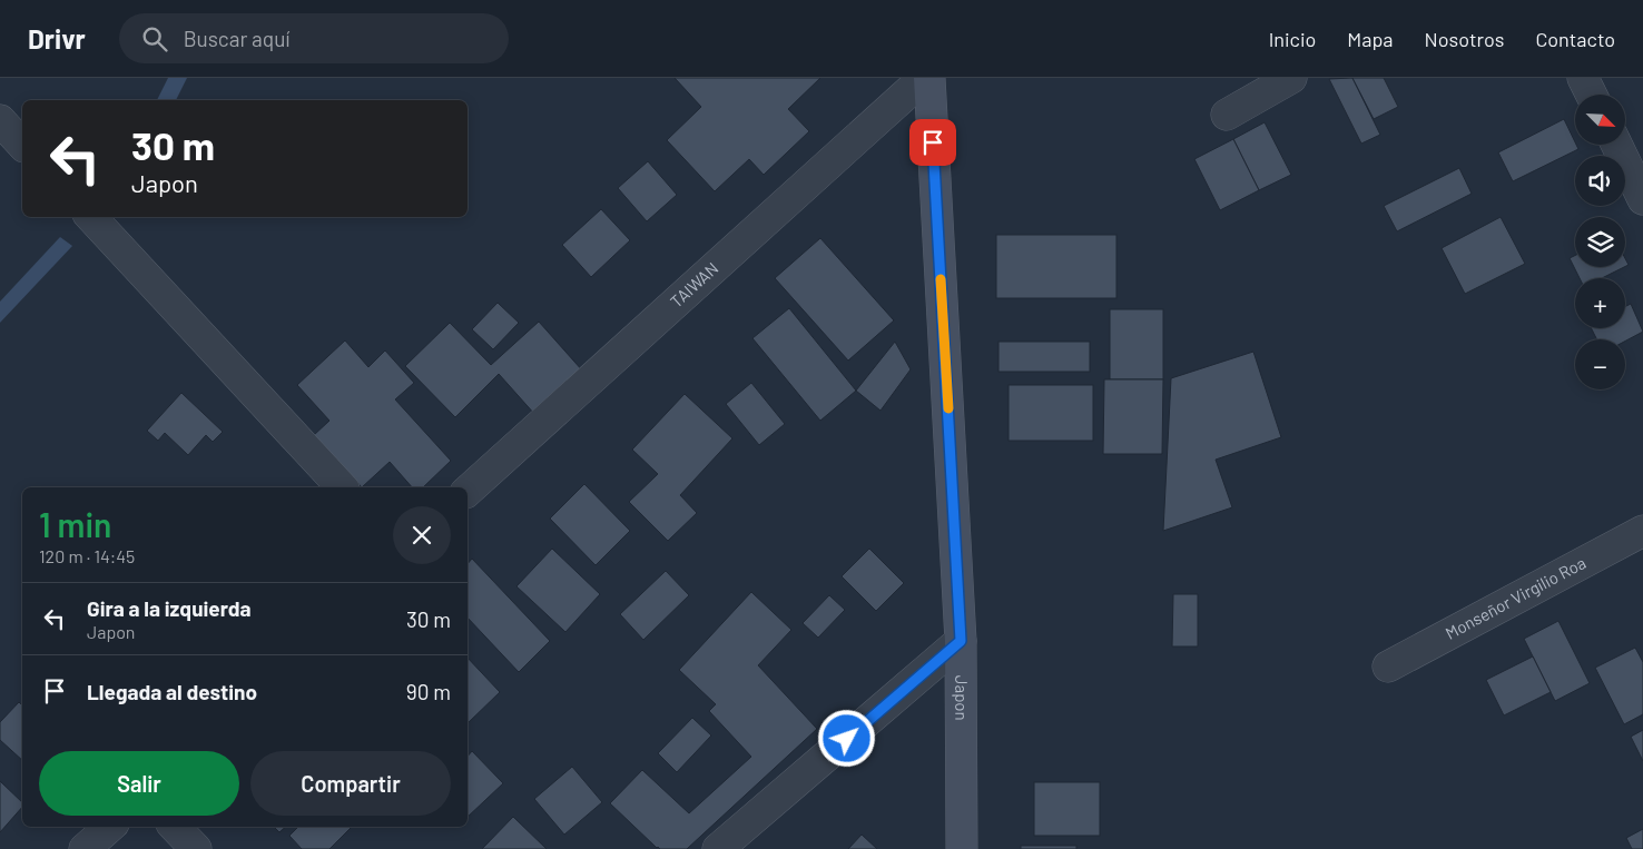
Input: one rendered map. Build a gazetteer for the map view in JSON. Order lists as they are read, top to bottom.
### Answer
{
  "streets": {
    "street": ["TAIWAN", "Monseñor Virgilio Roa", "Japon"]
  },
  "north": "bottom right",
  "page": {
    "header": "Drivr",
    "search": "Buscar aquí",
    "nav": [
      "Inicio",
      "Mapa",
      "Nosotros",
      "Contacto"
    ],
    "map_buttons": ["+", "−"],
    "turn": ["30 m", "Japon"],
    "heading": ["1 min", "120 m · 14:45"],
    "list": [
      {
        "name": "Gira a la izquierda",
        "note": "Japon",
        "value": "30 m"
      },
      {
        "name": "Llegada al destino",
        "value": "90 m"
      }
    ],
    "buttons": ["Salir", "Compartir"]
  }
}
